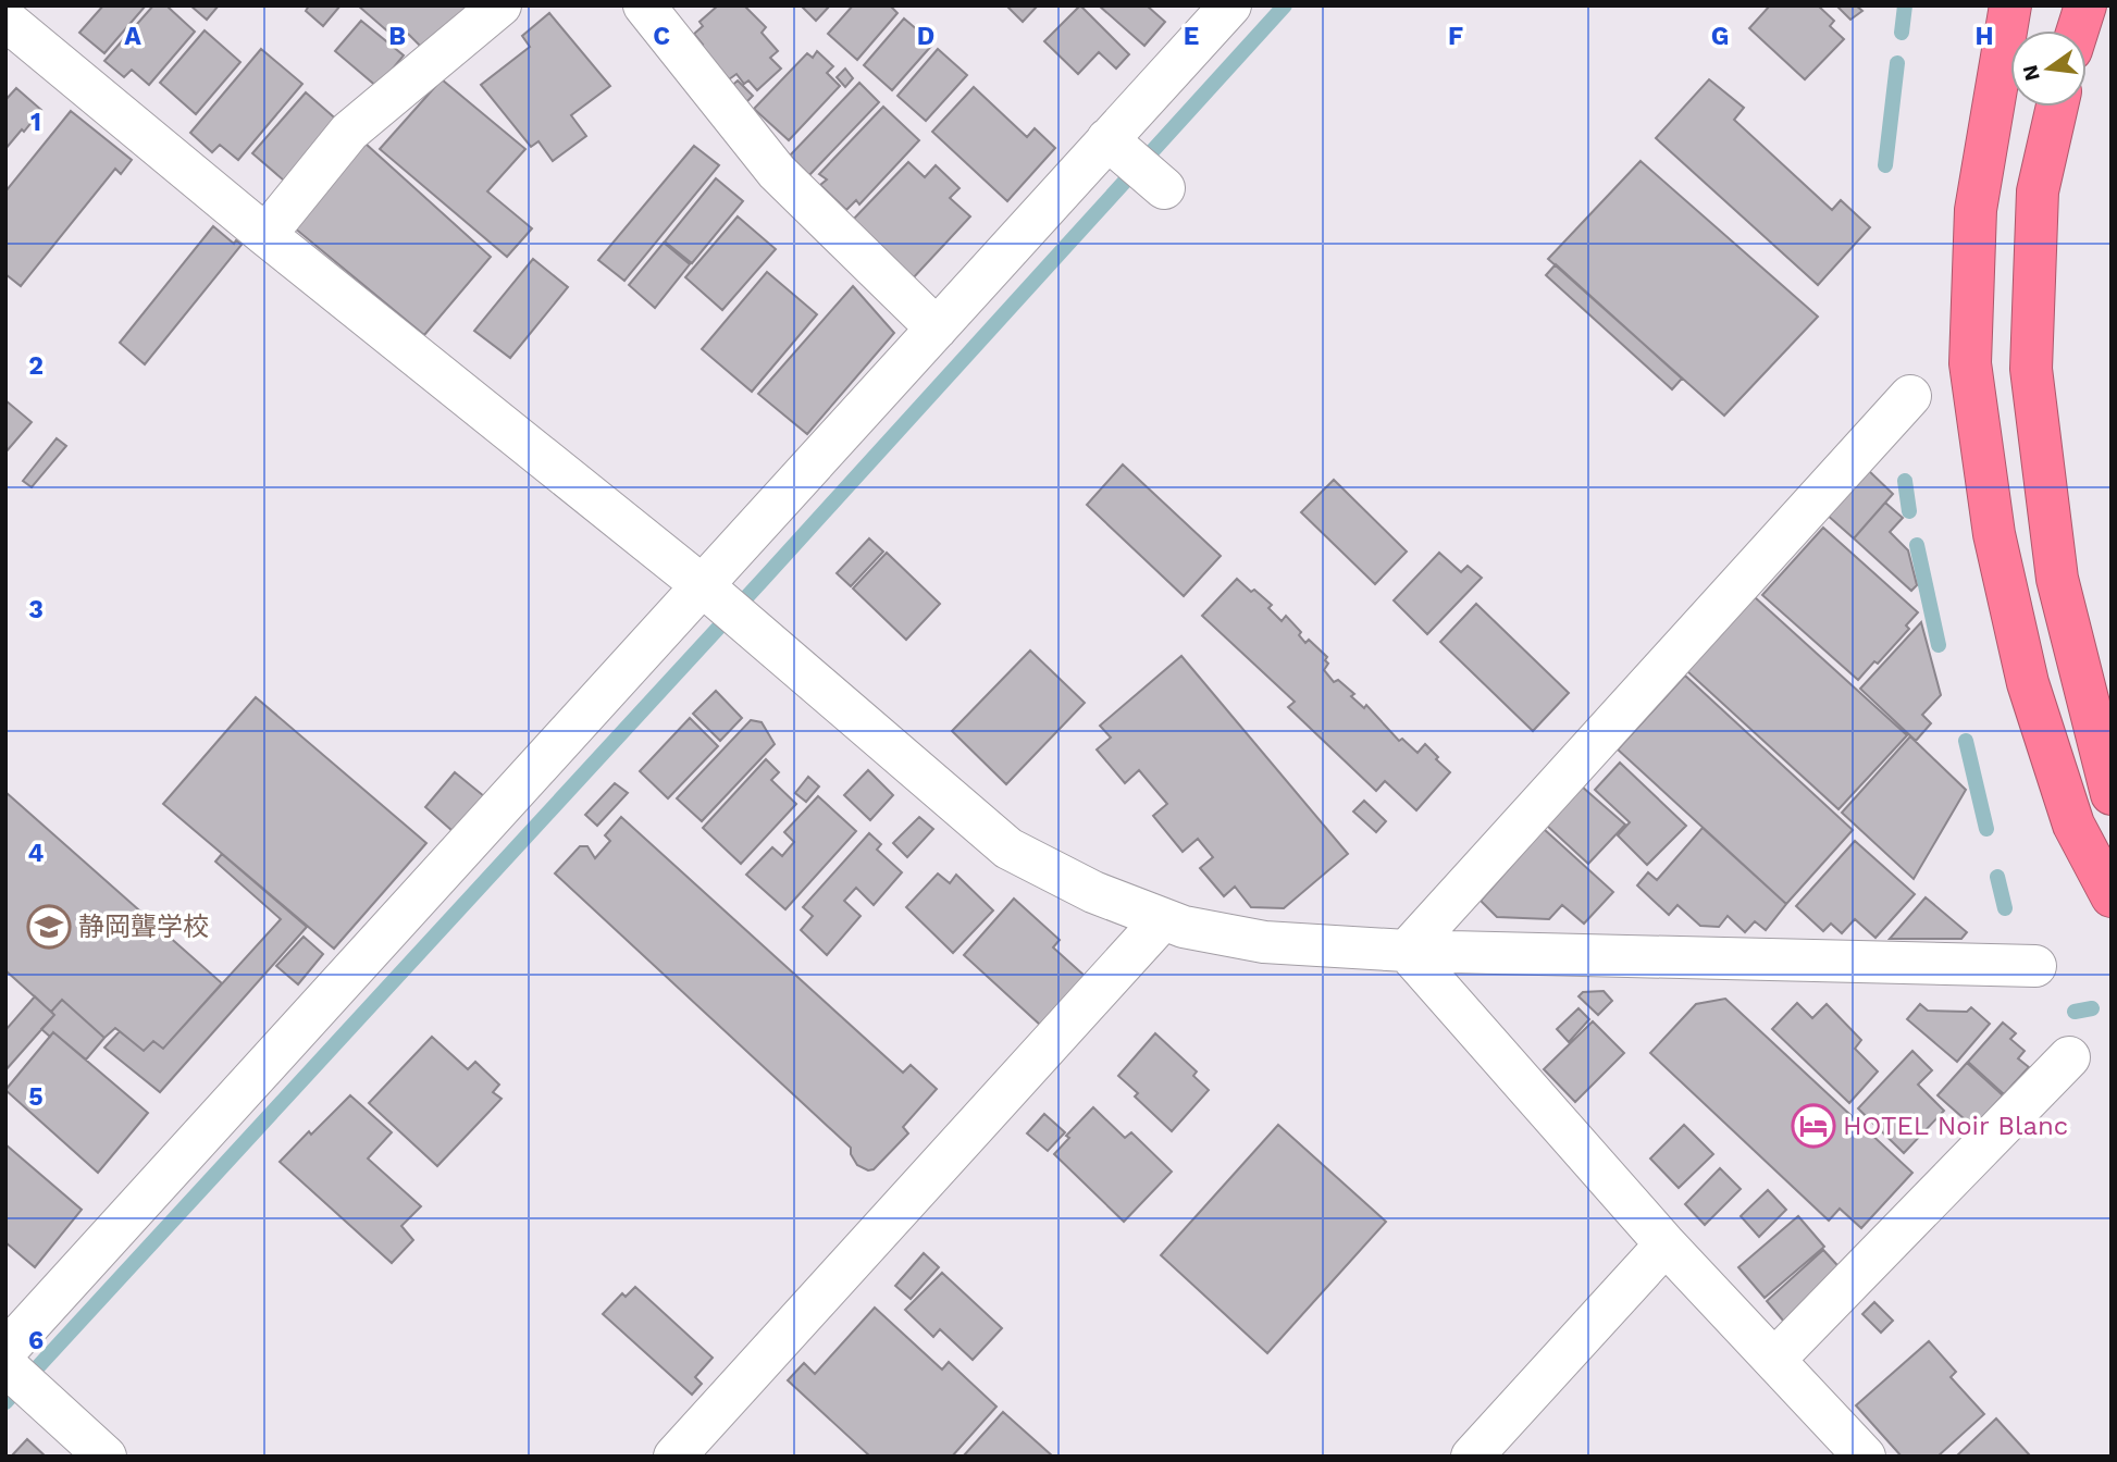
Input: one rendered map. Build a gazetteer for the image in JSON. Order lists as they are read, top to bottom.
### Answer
{
  "places": {
    "school or university": ["静岡聾学校"],
    "hotel": ["HOTEL Noir Blanc"]
  },
  "north": "left",
  "grid": {
    "columns": [
      "A",
      "B",
      "C",
      "D",
      "E",
      "F",
      "G",
      "H"
    ],
    "rows": [
      "1",
      "2",
      "3",
      "4",
      "5",
      "6"
    ]
  }
}
